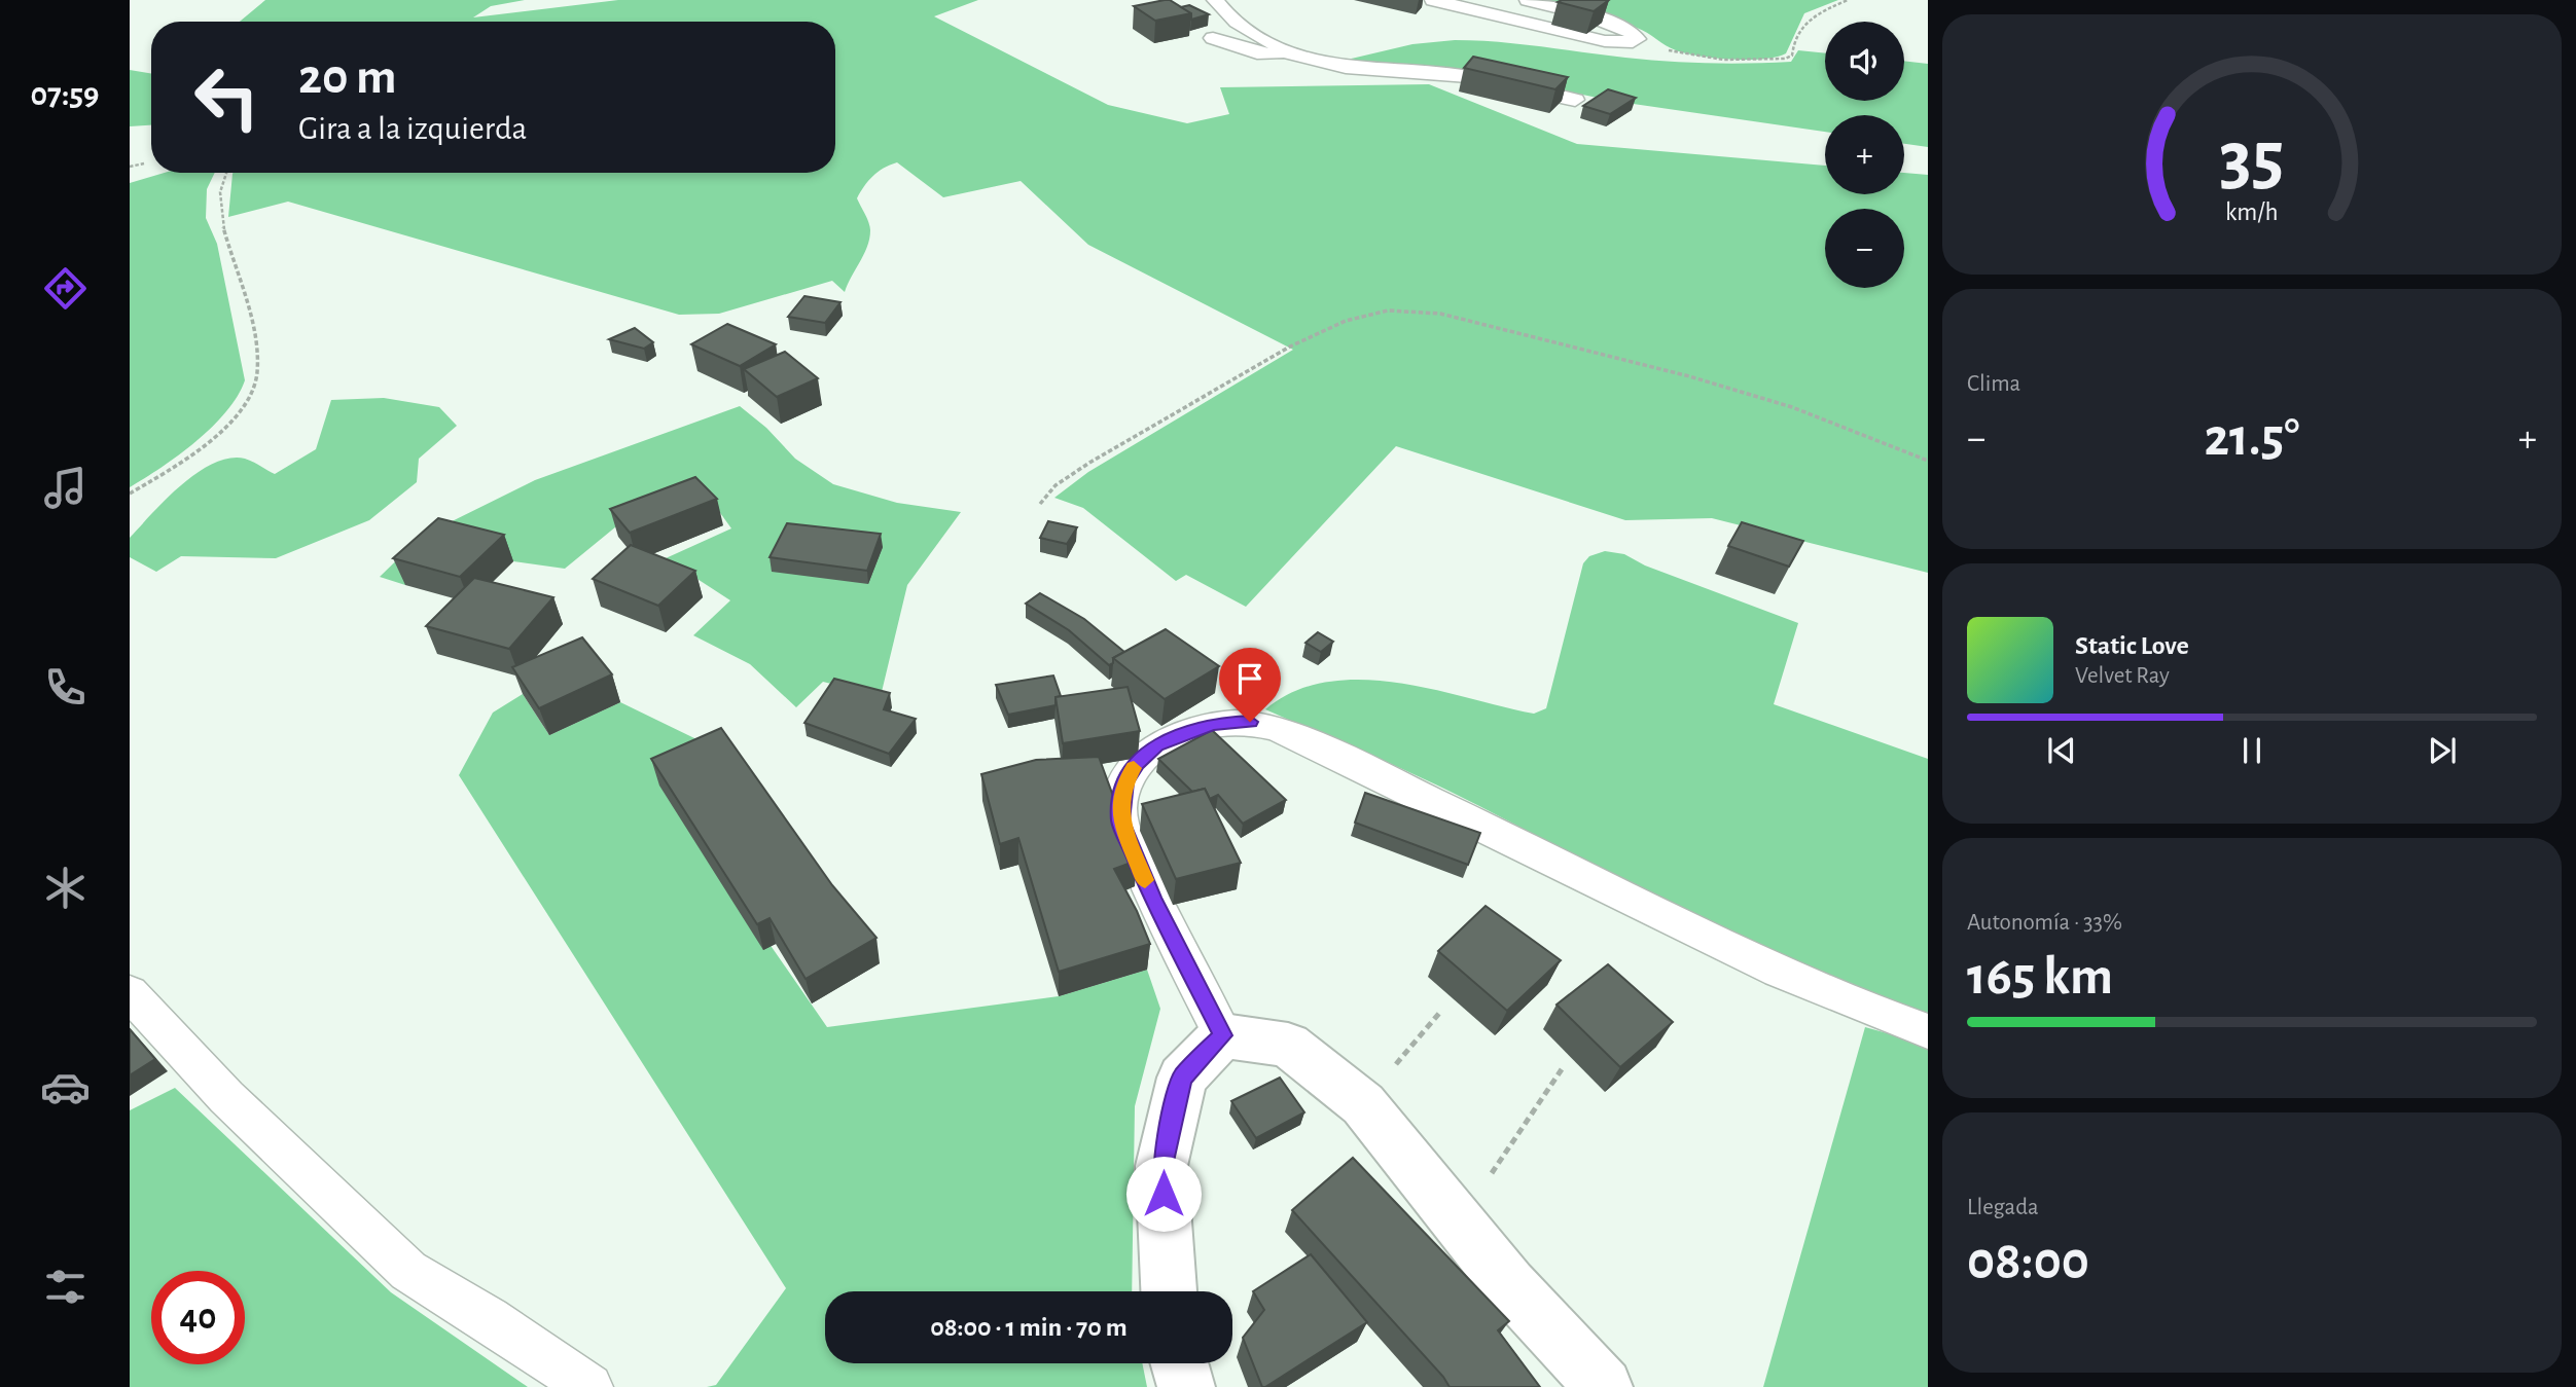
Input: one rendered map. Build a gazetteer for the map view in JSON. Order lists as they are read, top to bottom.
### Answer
{
  "page": {
    "tabs": "07:59",
    "map_buttons": ["+", "−"],
    "turn": ["20 m", "Gira a la izquierda"],
    "tile": [
      "Clima",
      ["Autonomía · 33%", "165 km"],
      ["Llegada", "08:00"]
    ],
    "heat": ["−", "21.5°", "+"],
    "song": ["Static Love", "Velvet Ray"],
    "limit": "40",
    "trip": "08:00 · 1 min · 70 m",
    "gauge": ["35", "km/h"]
  }
}
